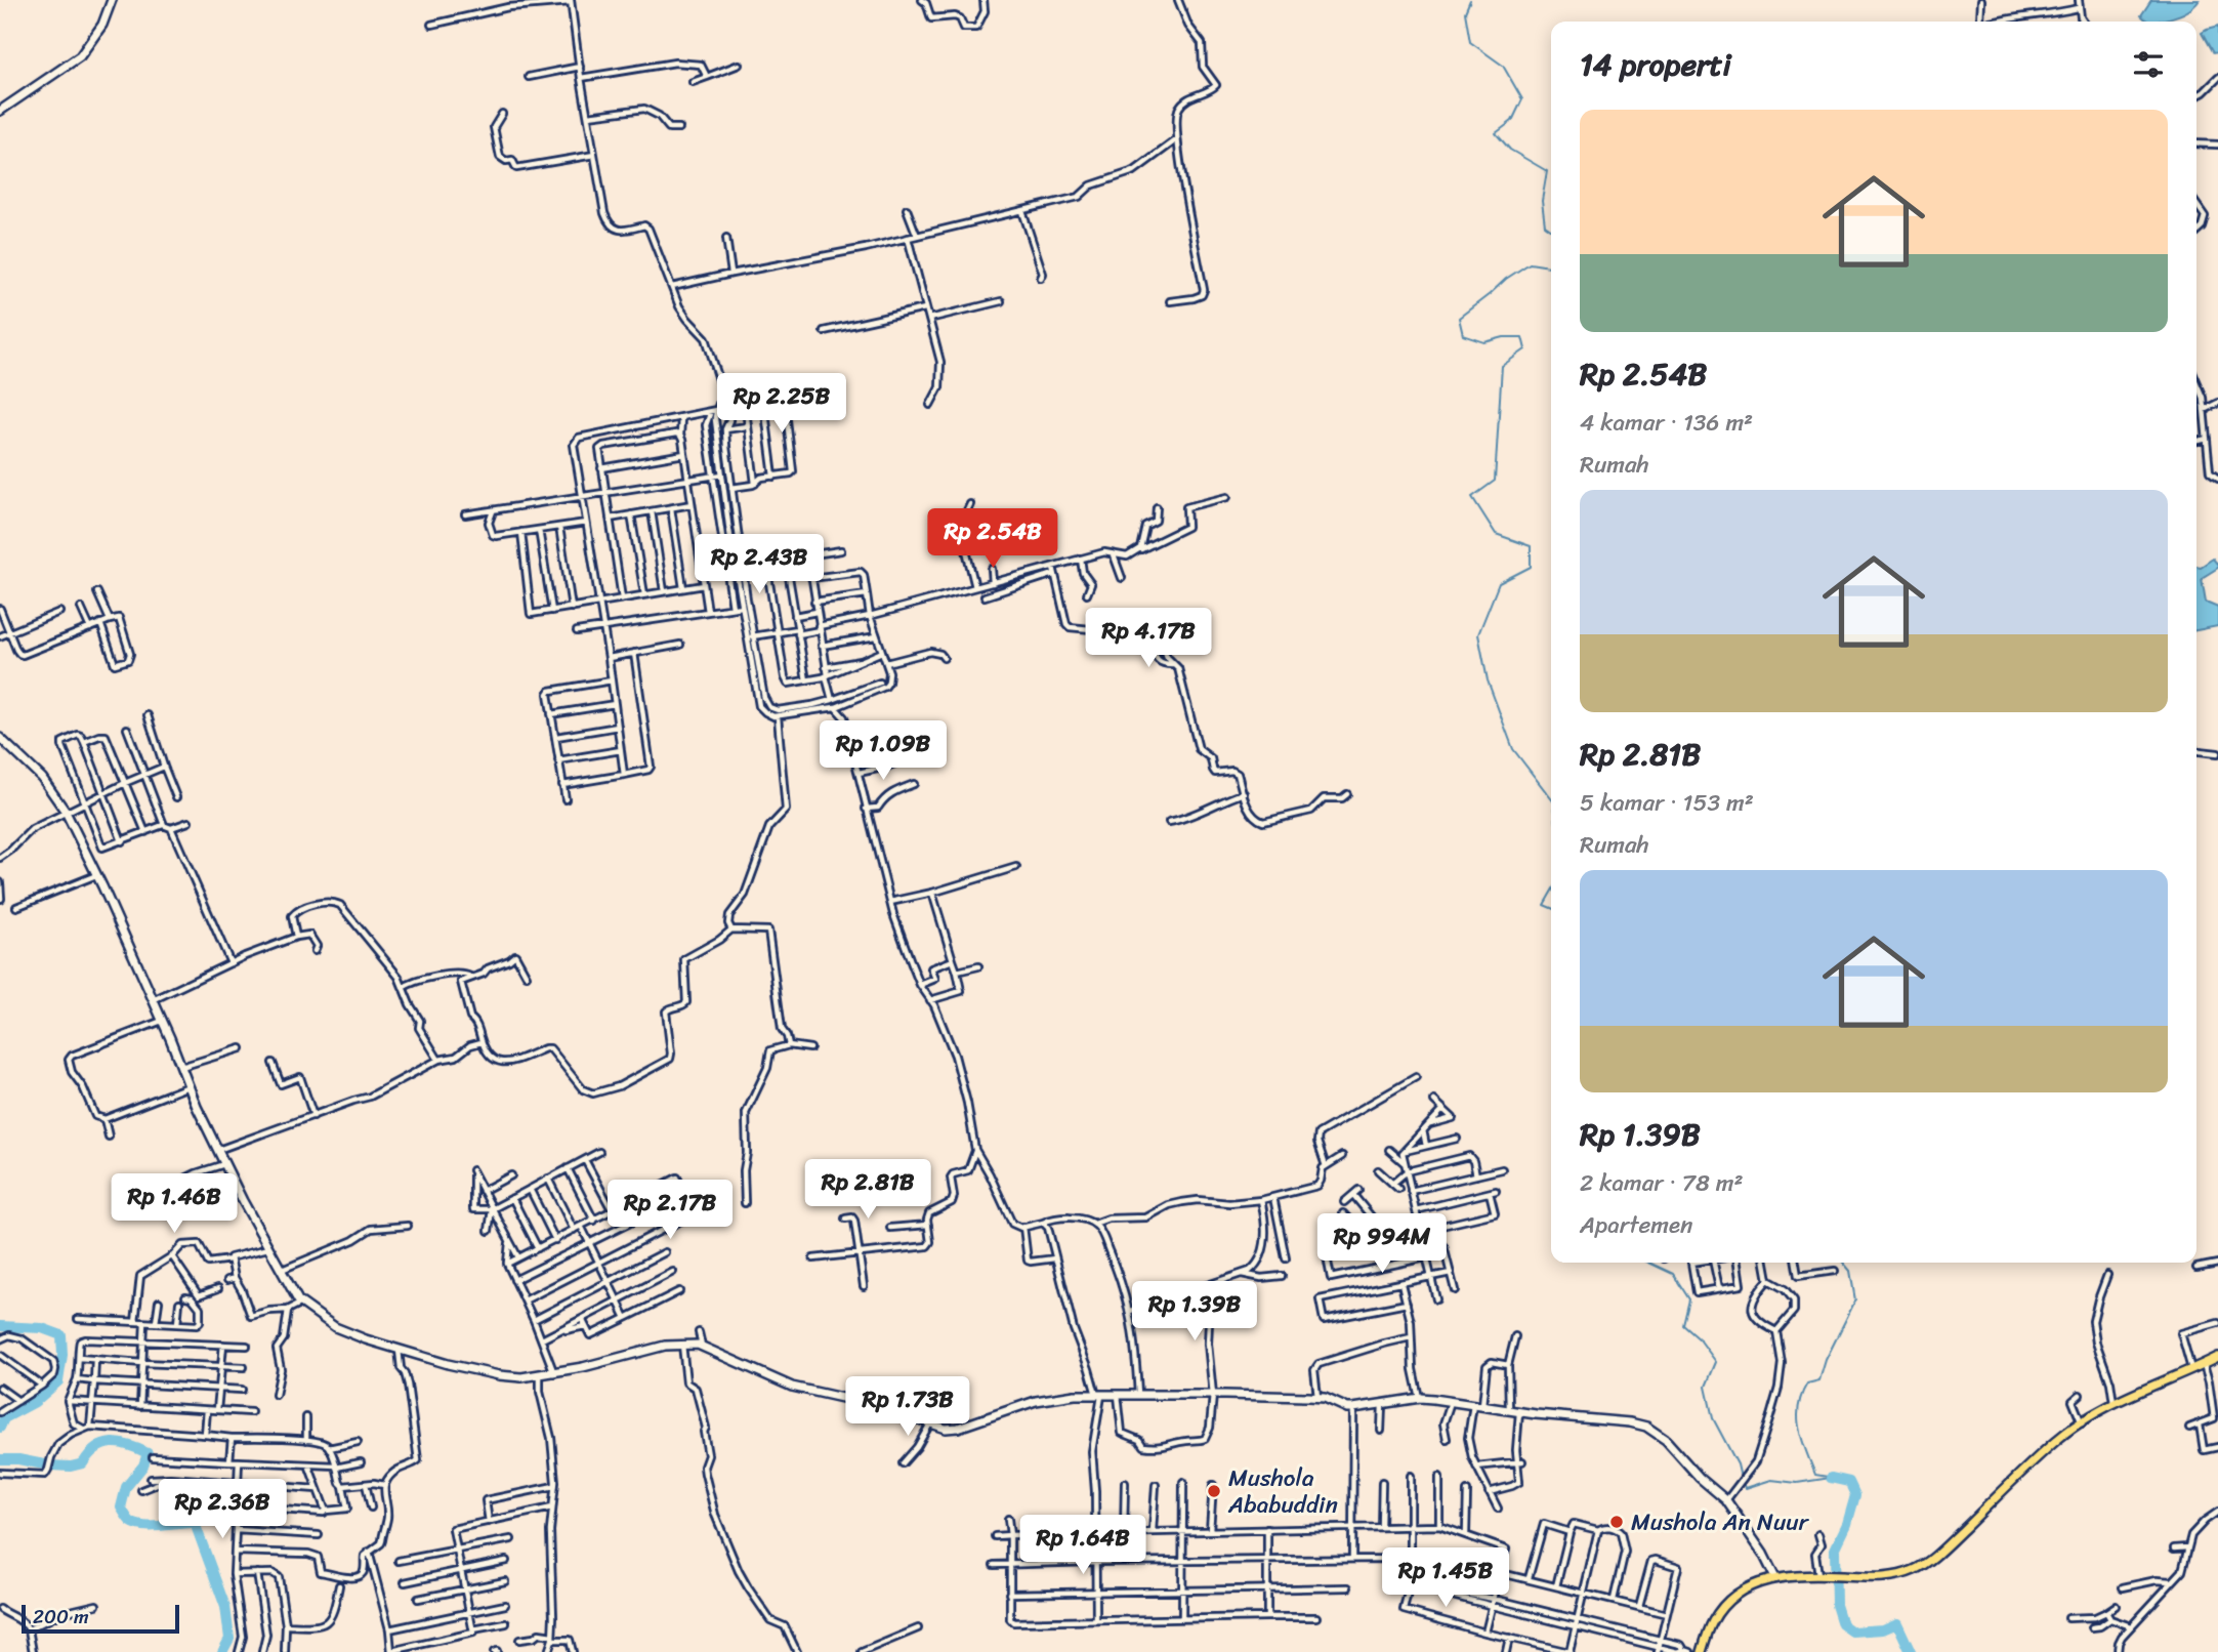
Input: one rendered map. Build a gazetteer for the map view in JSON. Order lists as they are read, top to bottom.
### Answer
{
  "places": ["Mushola Ababuddin", "Mushola An Nuur"],
  "scale_bar": "200 m",
  "page": {
    "heading": "14 properti",
    "list": [
      {
        "name": "Rp 2.54B",
        "note": "4 kamar · 136 m² · Rumah"
      },
      {
        "name": "Rp 2.81B",
        "note": "5 kamar · 153 m² · Rumah"
      },
      {
        "name": "Rp 1.39B",
        "note": "2 kamar · 78 m² · Apartemen"
      }
    ],
    "price": [
      "Rp 2.25B",
      "Rp 2.54B",
      "Rp 2.43B",
      "Rp 4.17B",
      "Rp 1.09B",
      "Rp 2.81B",
      "Rp 1.46B",
      "Rp 2.17B",
      "Rp 994M",
      "Rp 1.39B",
      "Rp 1.73B",
      "Rp 2.36B",
      "Rp 1.64B",
      "Rp 1.45B"
    ],
    "scale": "200 m"
  }
}
